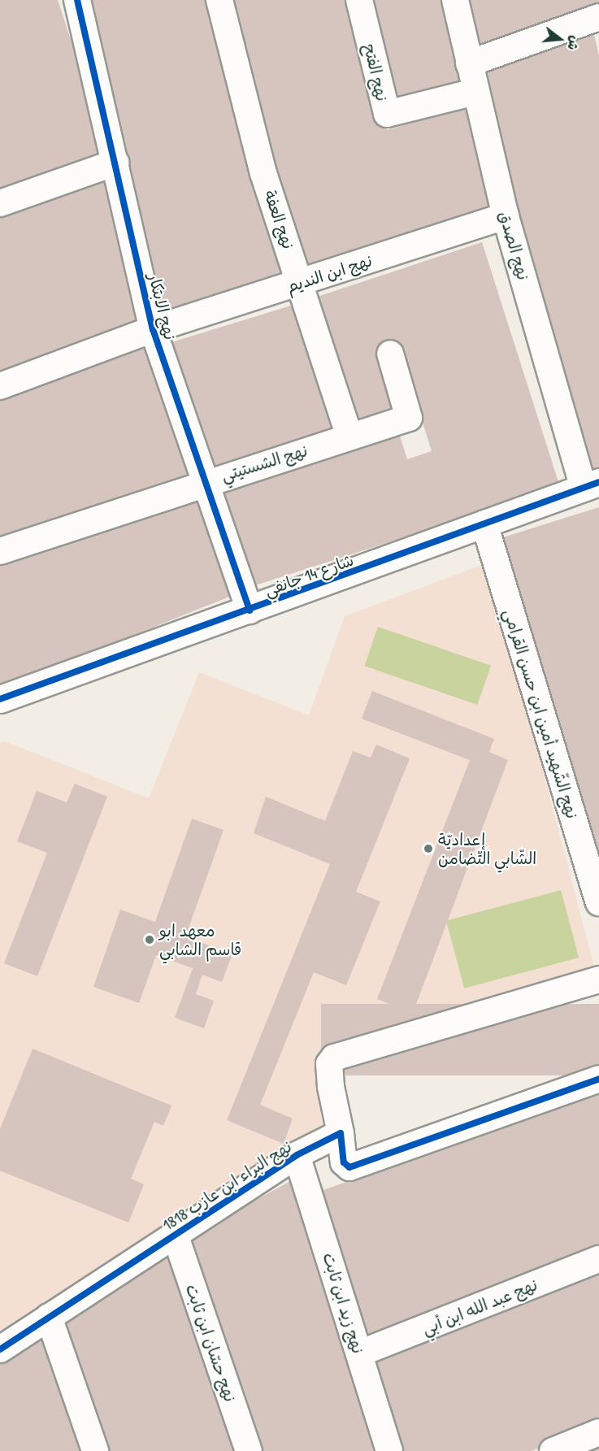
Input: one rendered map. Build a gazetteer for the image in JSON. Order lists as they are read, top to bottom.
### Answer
{
  "streets": {
    "street": [
      "نهج الفتح",
      "نهج العفة",
      "نهج الصدق",
      "نهج ابن النديم",
      "نهج الابتكار",
      "نهج الشستيتي",
      "شارع 14 جانفي",
      "نهج الشّهيد أمين ابن حسن القرامي",
      "نهج البراء ابن عازب 1818",
      "نهج زيد ابن ثابت",
      "نهج عبد الله ابن أبي",
      "نهج حسّان ابن ثابت"
    ]
  },
  "crossings": [
    ["نهج الفتح", "نهج الصدق"],
    ["نهج العفة", "نهج ابن النديم"],
    ["نهج العفة", "نهج الشستيتي"],
    ["نهج الصدق", "نهج ابن النديم"],
    ["نهج الصدق", "شارع 14 جانفي"],
    ["نهج ابن النديم", "نهج الابتكار"],
    ["نهج الابتكار", "نهج الشستيتي"],
    ["نهج الابتكار", "شارع 14 جانفي"],
    ["شارع 14 جانفي", "نهج الشّهيد أمين ابن حسن القرامي"],
    ["نهج البراء ابن عازب 1818", "نهج زيد ابن ثابت"],
    ["نهج البراء ابن عازب 1818", "نهج حسّان ابن ثابت"],
    ["نهج زيد ابن ثابت", "نهج عبد الله ابن أبي"]
  ],
  "places": ["إعداديّة الشّابي التّضامن", "معهد ابو قاسم الشابي"],
  "north": "right"
}
